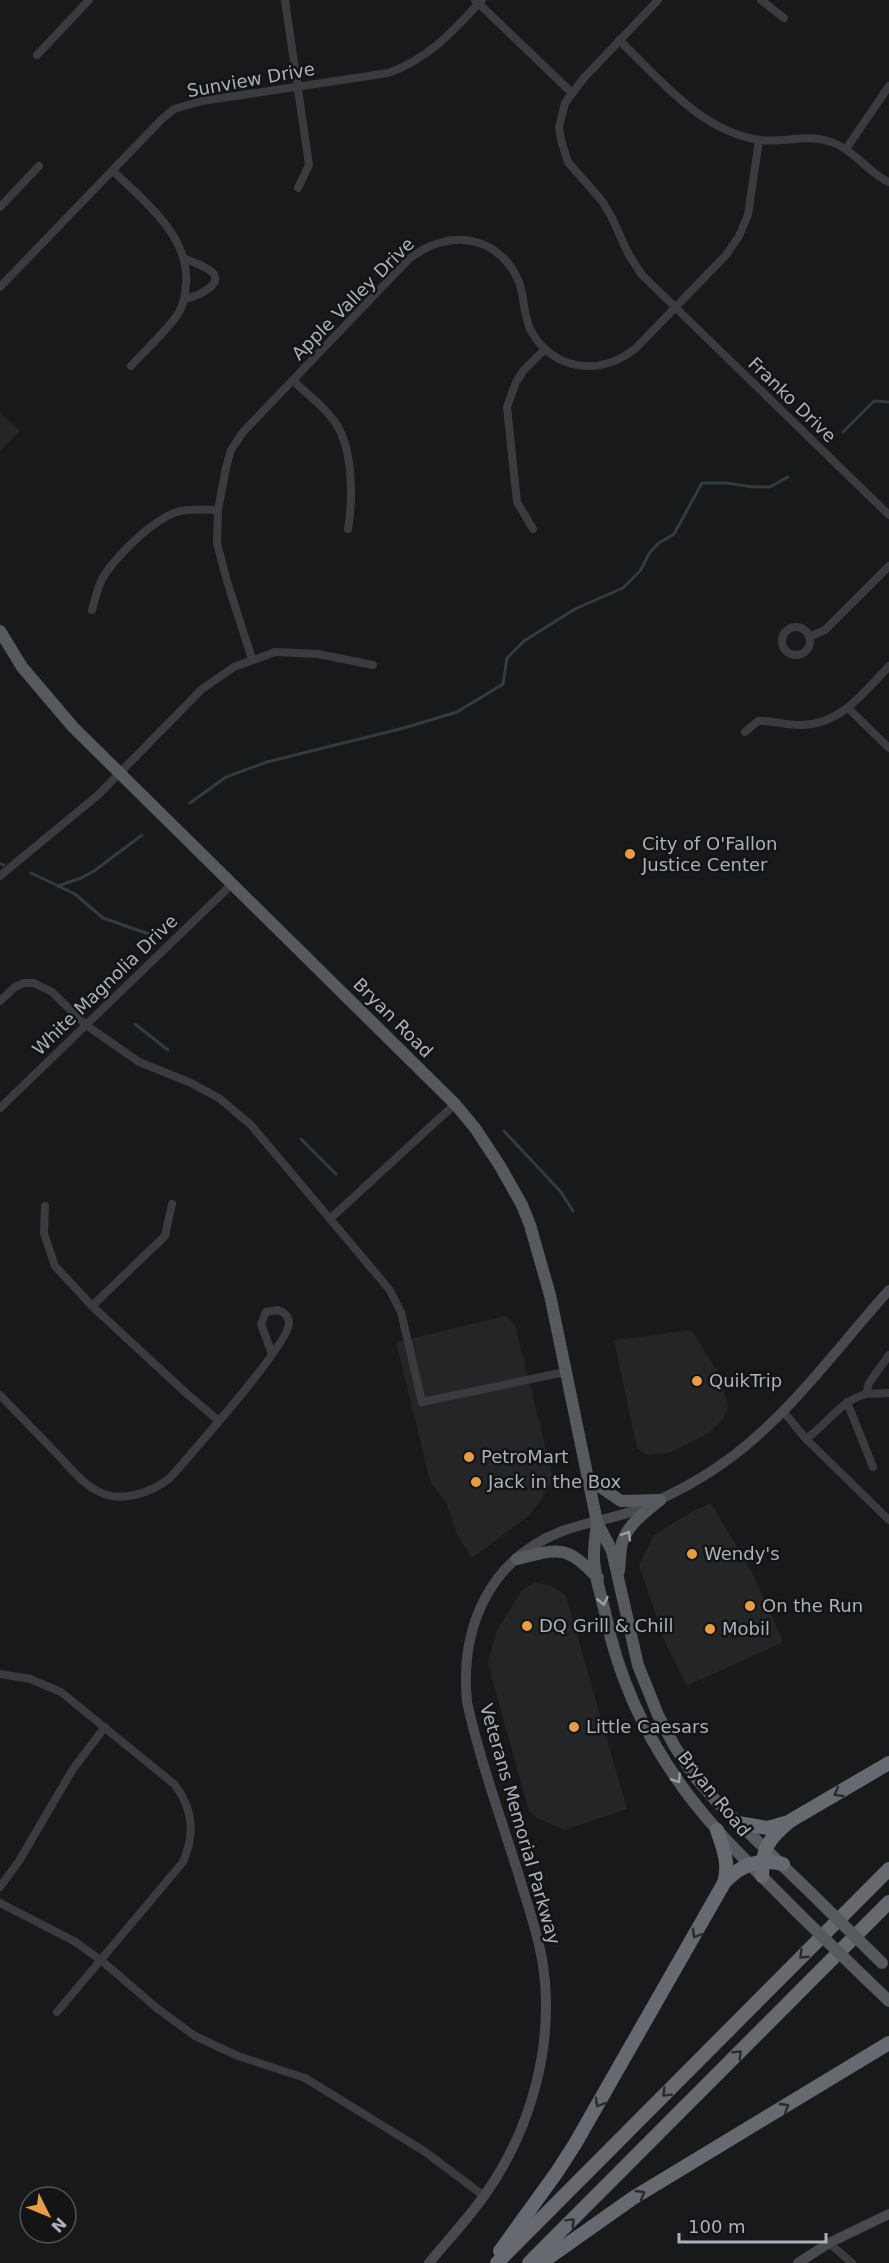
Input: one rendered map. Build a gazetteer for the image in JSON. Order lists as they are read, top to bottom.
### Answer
{
  "streets": {
    "main road": ["Bryan Road"],
    "street": [
      "Sunview Drive",
      "Apple Valley Drive",
      "Franko Drive",
      "White Magnolia Drive",
      "Veterans Memorial Parkway"
    ]
  },
  "crossings": [
    ["Apple Valley Drive", "Franko Drive"],
    ["White Magnolia Drive", "Bryan Road"],
    ["Bryan Road", "Veterans Memorial Parkway"]
  ],
  "places": [
    "City of O'Fallon Justice Center",
    "QuikTrip",
    "PetroMart",
    "Jack in the Box",
    "Wendy's",
    "On the Run",
    "DQ Grill & Chill",
    "Mobil",
    "Little Caesars"
  ],
  "scale_bar": "100 m",
  "north": "bottom right"
}
